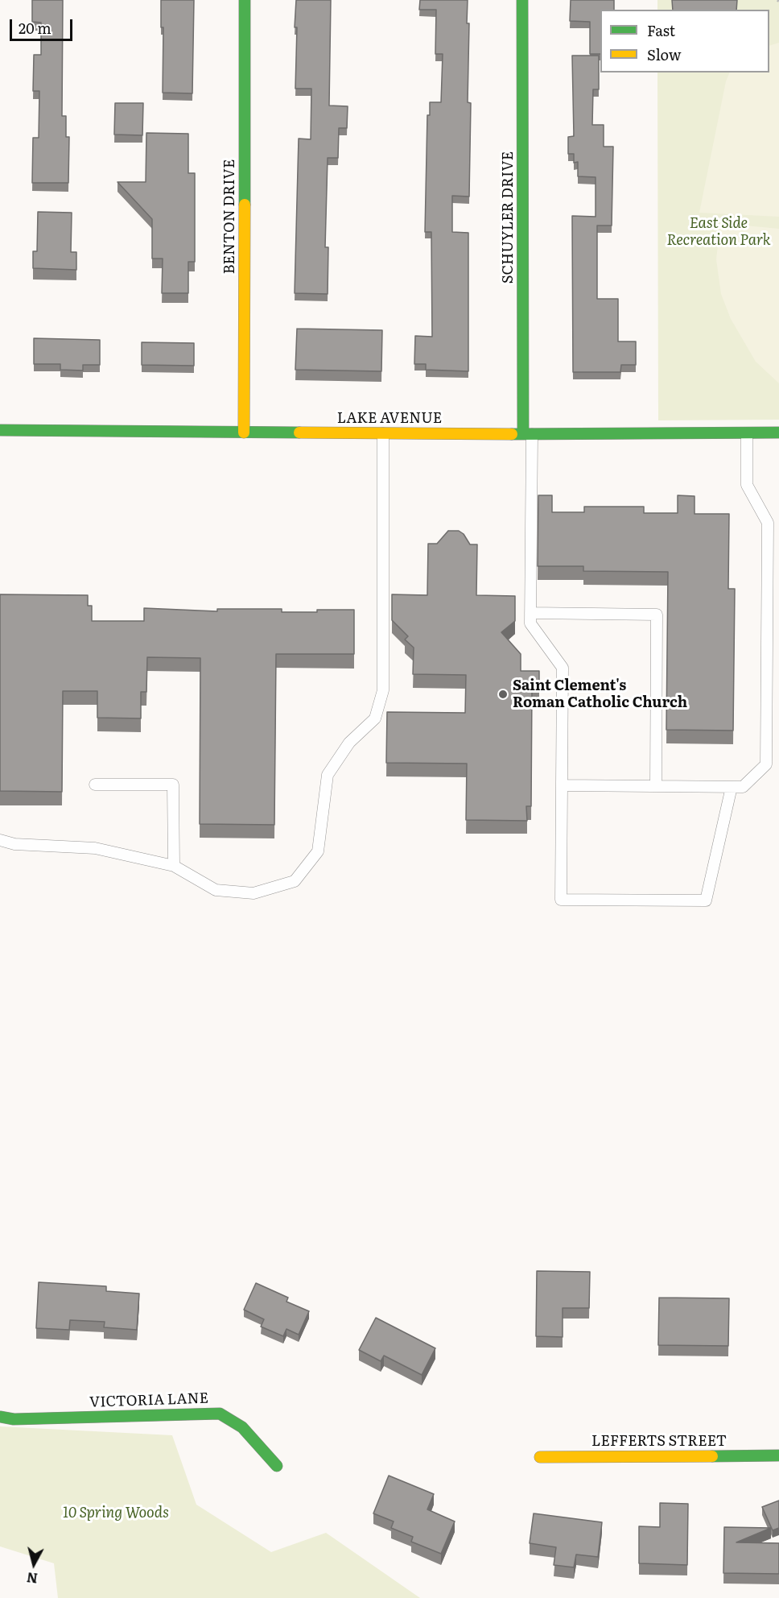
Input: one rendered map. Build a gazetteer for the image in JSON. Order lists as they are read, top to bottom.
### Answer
{
  "streets": {
    "street": [
      "BENTON DRIVE",
      "SCHUYLER DRIVE",
      "LAKE AVENUE",
      "VICTORIA LANE",
      "LEFFERTS STREET"
    ]
  },
  "crossings": [
    ["BENTON DRIVE", "LAKE AVENUE"],
    ["SCHUYLER DRIVE", "LAKE AVENUE"]
  ],
  "parks": ["East Side Recreation Park", "10 Spring Woods"],
  "places": ["Saint Clement's Roman Catholic Church"],
  "legend": ["Fast", "Slow"],
  "scale_bar": "20 m",
  "north": "bottom"
}
